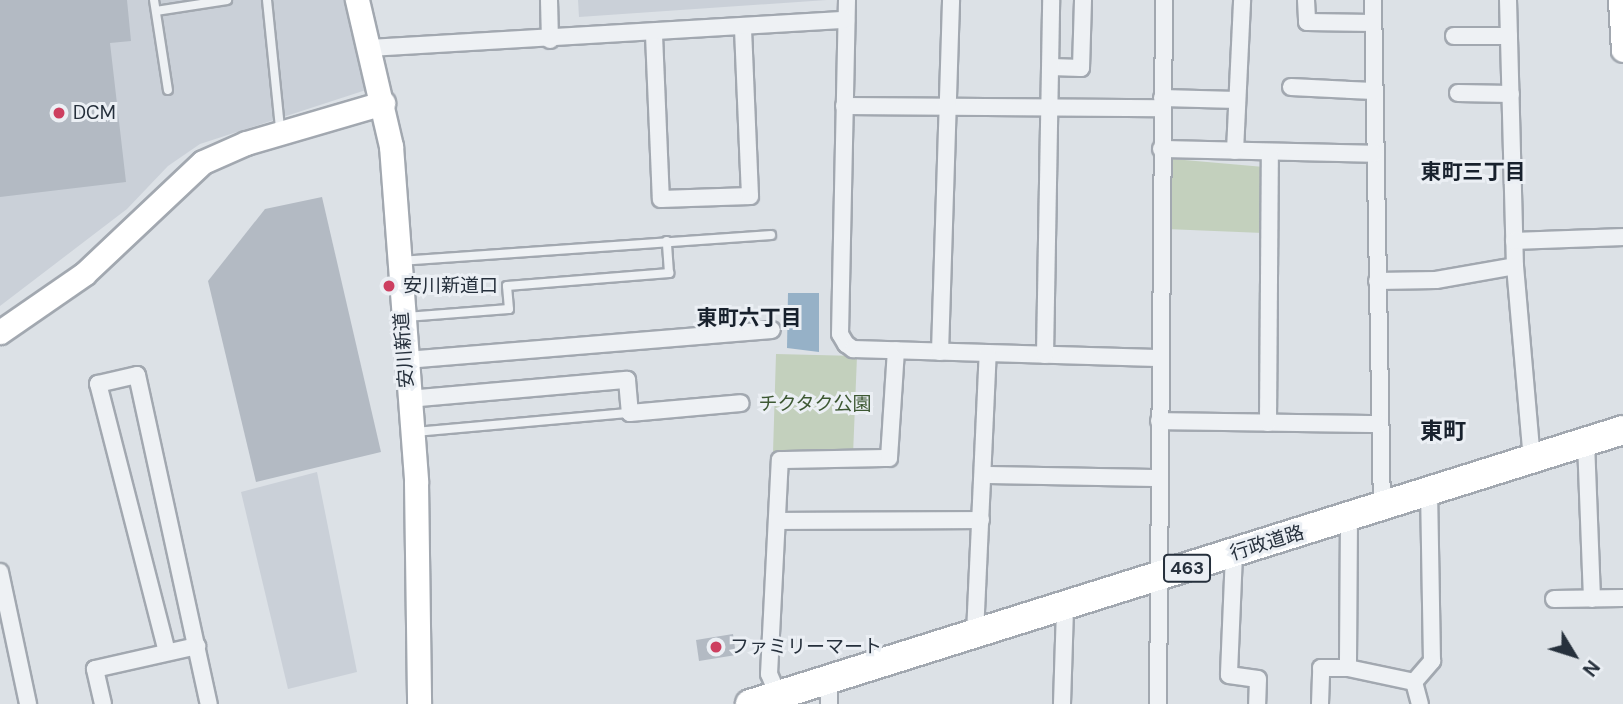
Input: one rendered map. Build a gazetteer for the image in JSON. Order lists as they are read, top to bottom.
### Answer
{
  "streets": {
    "highway": ["行政道路", "463"],
    "street": ["安川新道"]
  },
  "districts": ["東町三丁目", "東町六丁目", "東町"],
  "parks": ["チクタク公園"],
  "places": ["DCM", "安川新道口", "ファミリーマート"],
  "north": "bottom right"
}
